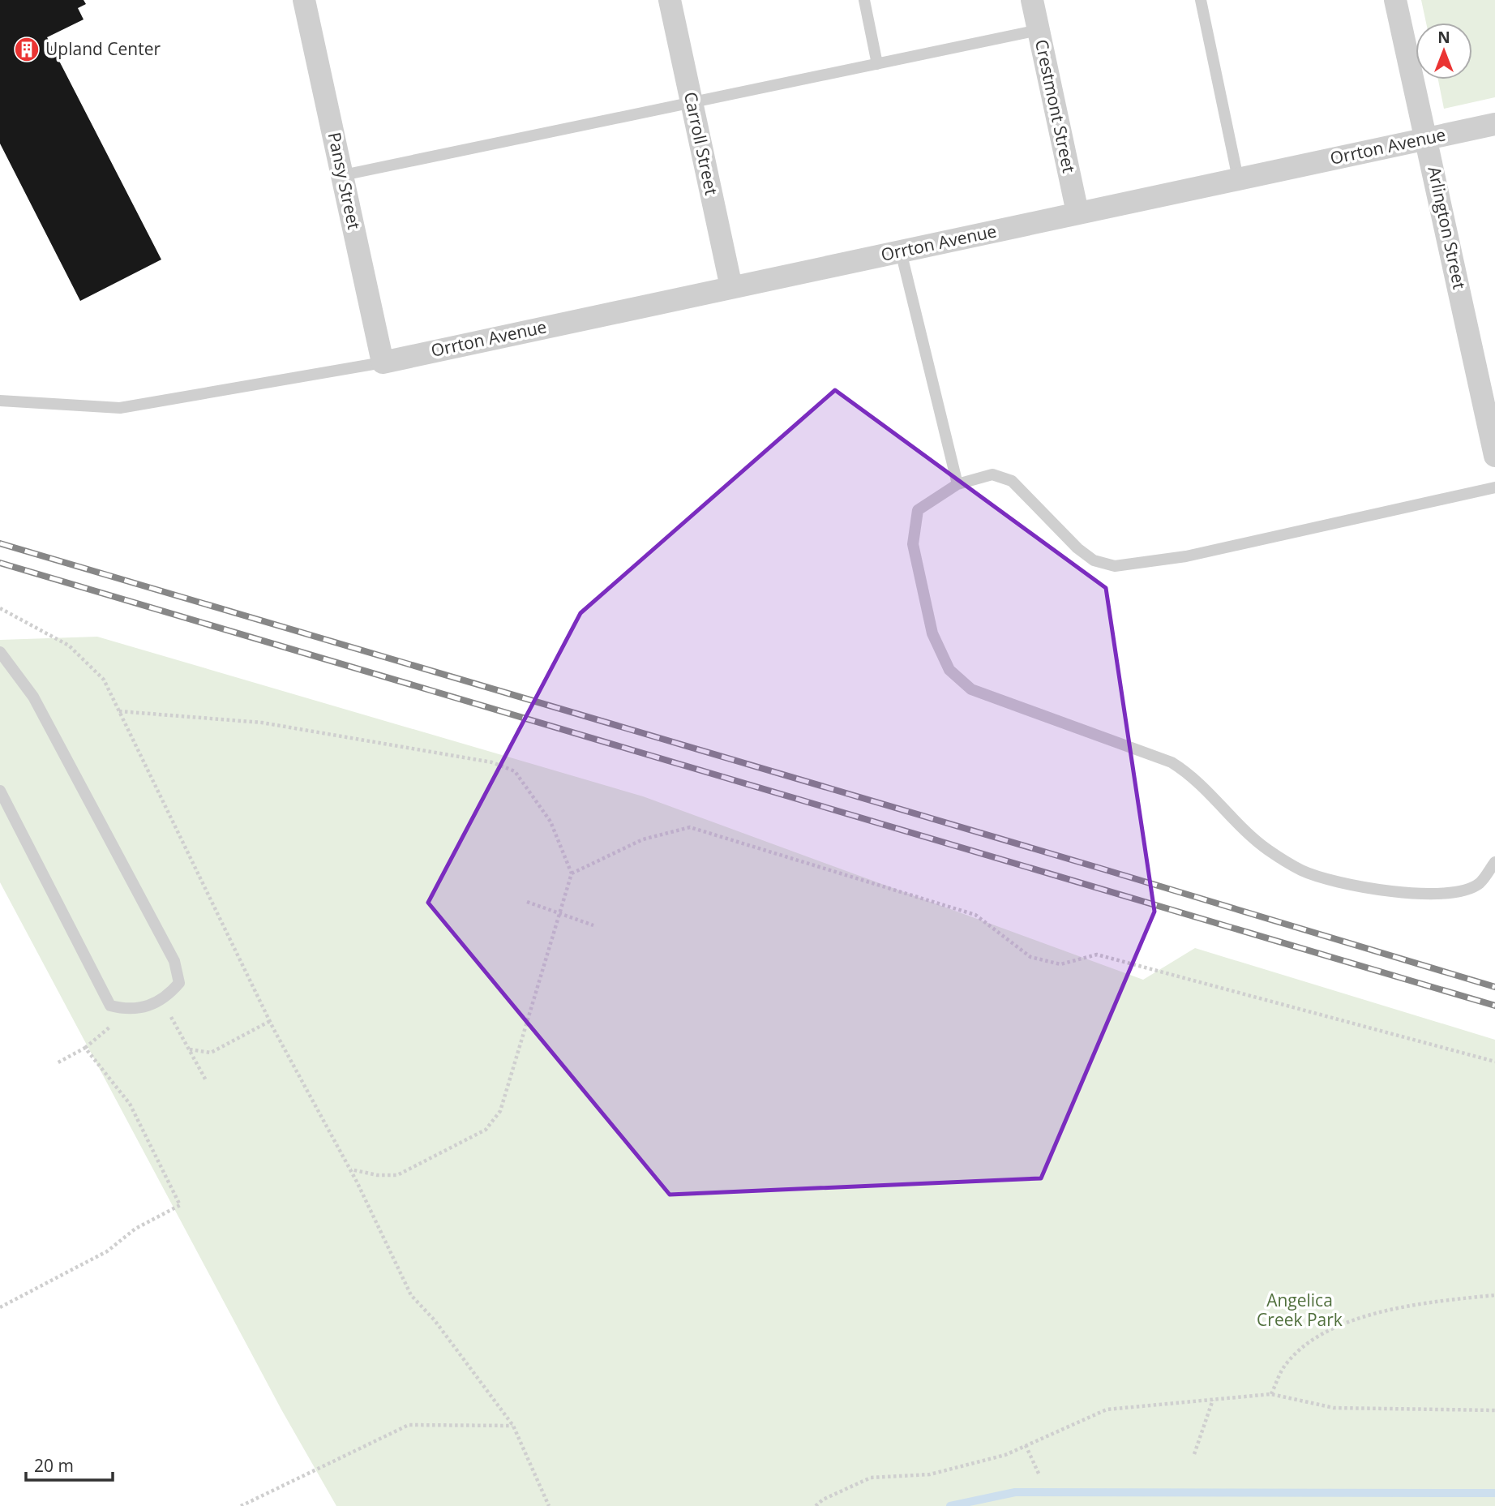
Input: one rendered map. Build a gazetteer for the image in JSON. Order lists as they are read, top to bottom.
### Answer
{
  "streets": {
    "street": [
      "Crestmont Street",
      "Carroll Street",
      "Orrton Avenue",
      "Pansy Street",
      "Arlington Street"
    ]
  },
  "crossings": [
    ["Crestmont Street", "Orrton Avenue"],
    ["Carroll Street", "Orrton Avenue"],
    ["Orrton Avenue", "Pansy Street"],
    ["Orrton Avenue", "Arlington Street"]
  ],
  "parks": ["Angelica Creek Park"],
  "places": {
    "building": ["Upland Center"]
  },
  "scale_bar": "20 m",
  "north": "top"
}
